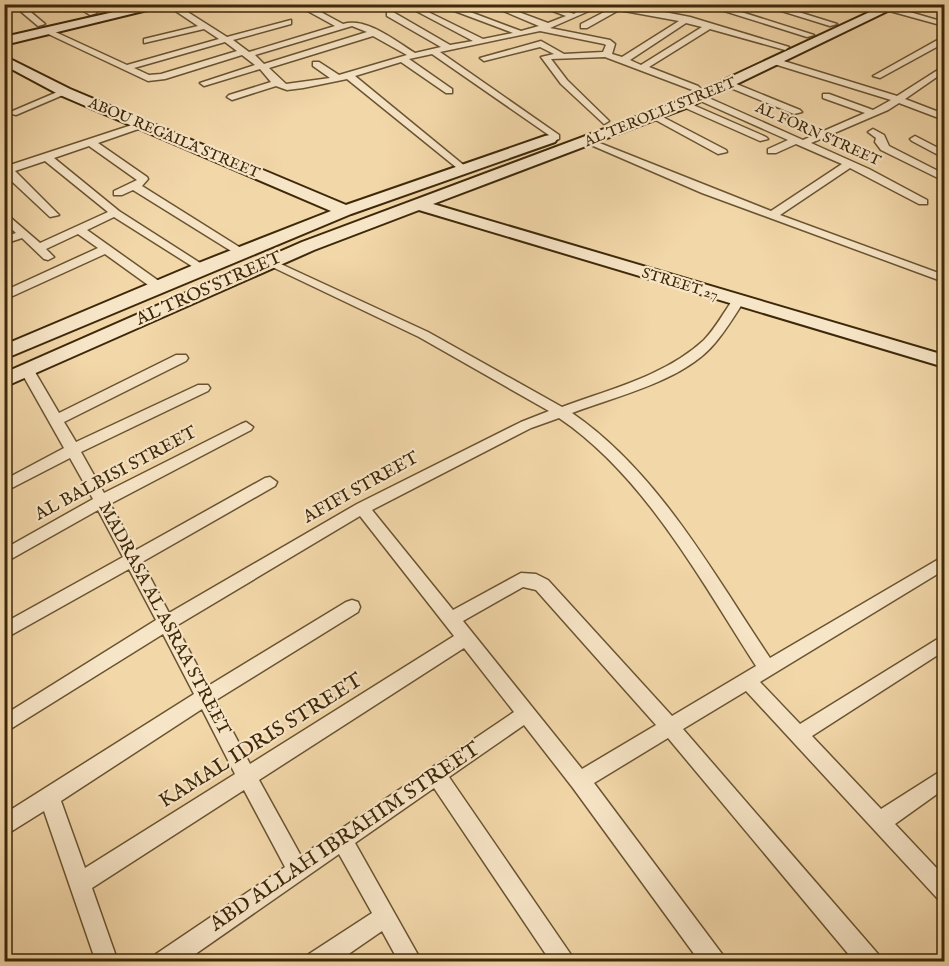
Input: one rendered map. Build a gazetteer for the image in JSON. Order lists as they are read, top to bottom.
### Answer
{
  "streets": {
    "street": [
      "AL TEROLLI STREET",
      "AL FORN STREET",
      "ABOU REGAILA STREET",
      "STREET 27",
      "AL TROS STREET",
      "AL BALBISI STREET",
      "AFIFI STREET",
      "MADRASA AL ASRAA STREET",
      "KAMAL IDRIS STREET",
      "ABD ALLAH IBRAHIM STREET"
    ]
  },
  "crossings": [
    ["AL TEROLLI STREET", "AL FORN STREET"],
    ["AL TEROLLI STREET", "STREET 27"],
    ["AL TEROLLI STREET", "AL TROS STREET"],
    ["ABOU REGAILA STREET", "AL TROS STREET"],
    ["STREET 27", "AL TROS STREET"],
    ["STREET 27", "AFIFI STREET"],
    ["AL TROS STREET", "MADRASA AL ASRAA STREET"],
    ["AL BALBISI STREET", "MADRASA AL ASRAA STREET"],
    ["AFIFI STREET", "MADRASA AL ASRAA STREET"],
    ["MADRASA AL ASRAA STREET", "KAMAL IDRIS STREET"],
    ["MADRASA AL ASRAA STREET", "ABD ALLAH IBRAHIM STREET"]
  ]
}
